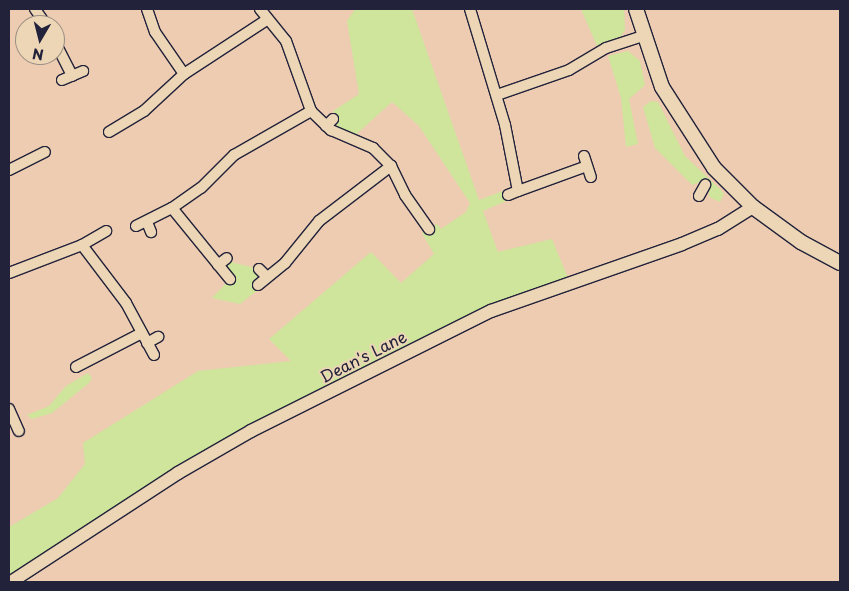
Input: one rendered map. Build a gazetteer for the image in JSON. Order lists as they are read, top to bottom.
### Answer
{
  "streets": {
    "street": ["Dean's Lane"]
  },
  "north": "bottom"
}
